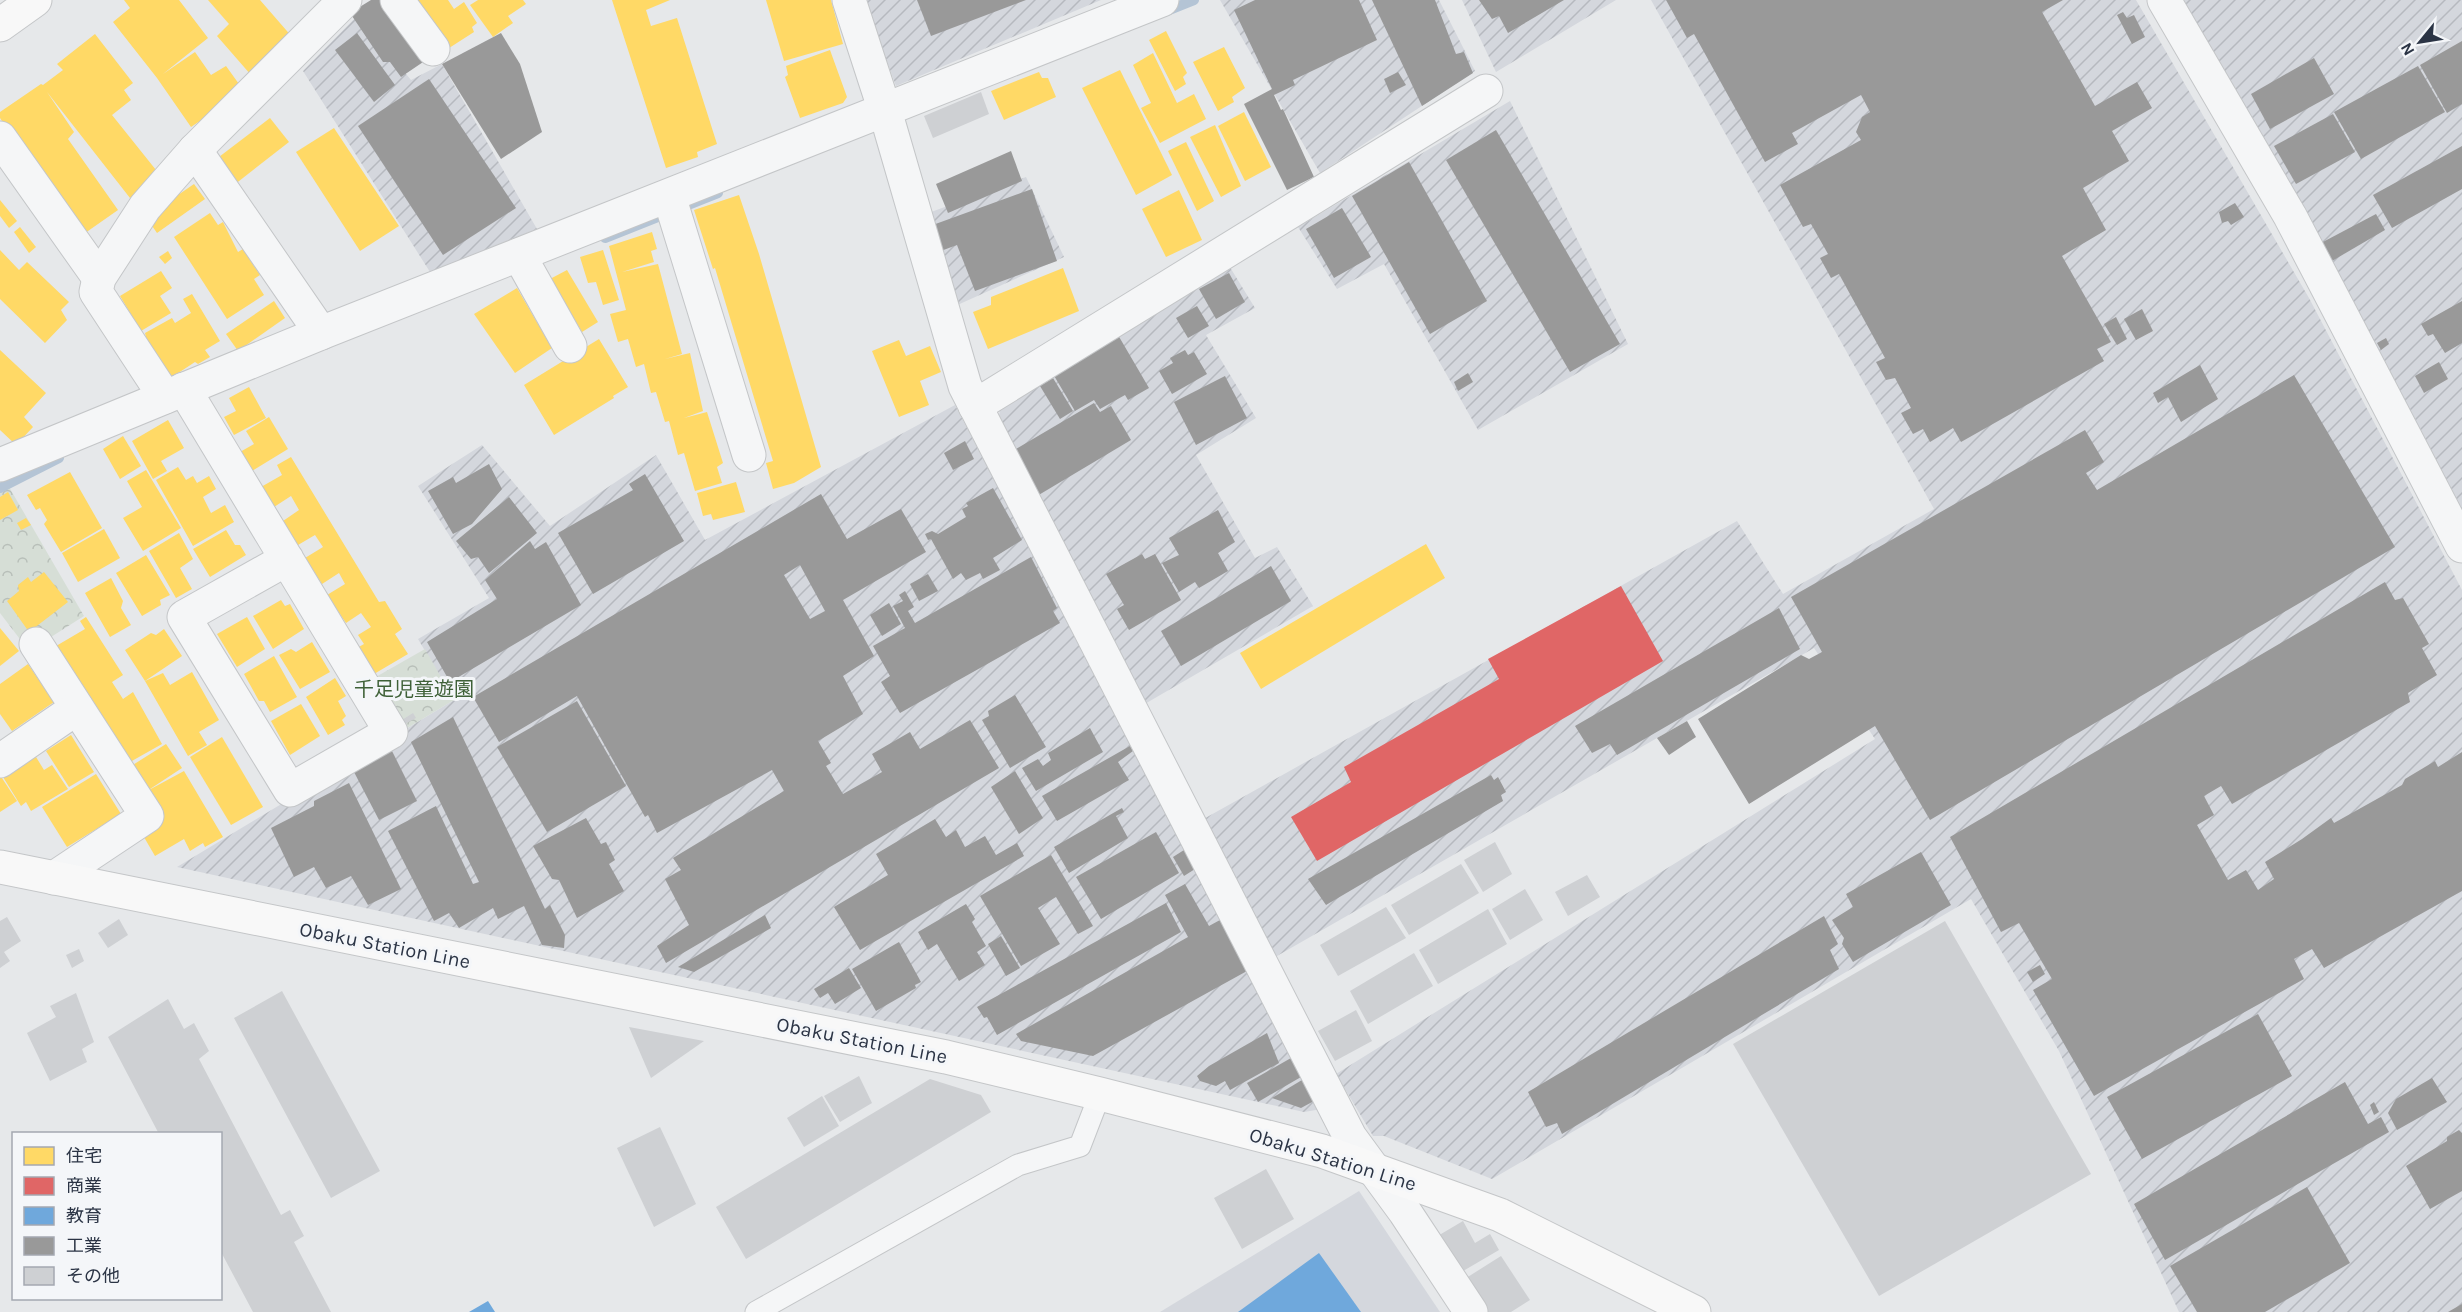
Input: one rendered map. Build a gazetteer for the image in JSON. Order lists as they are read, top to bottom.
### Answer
{
  "streets": {
    "main road": ["Obaku Station Line"]
  },
  "parks": ["千足児童遊園"],
  "legend": [
    "住宅",
    "商業",
    "教育",
    "工業",
    "その他"
  ],
  "north": "bottom left"
}
